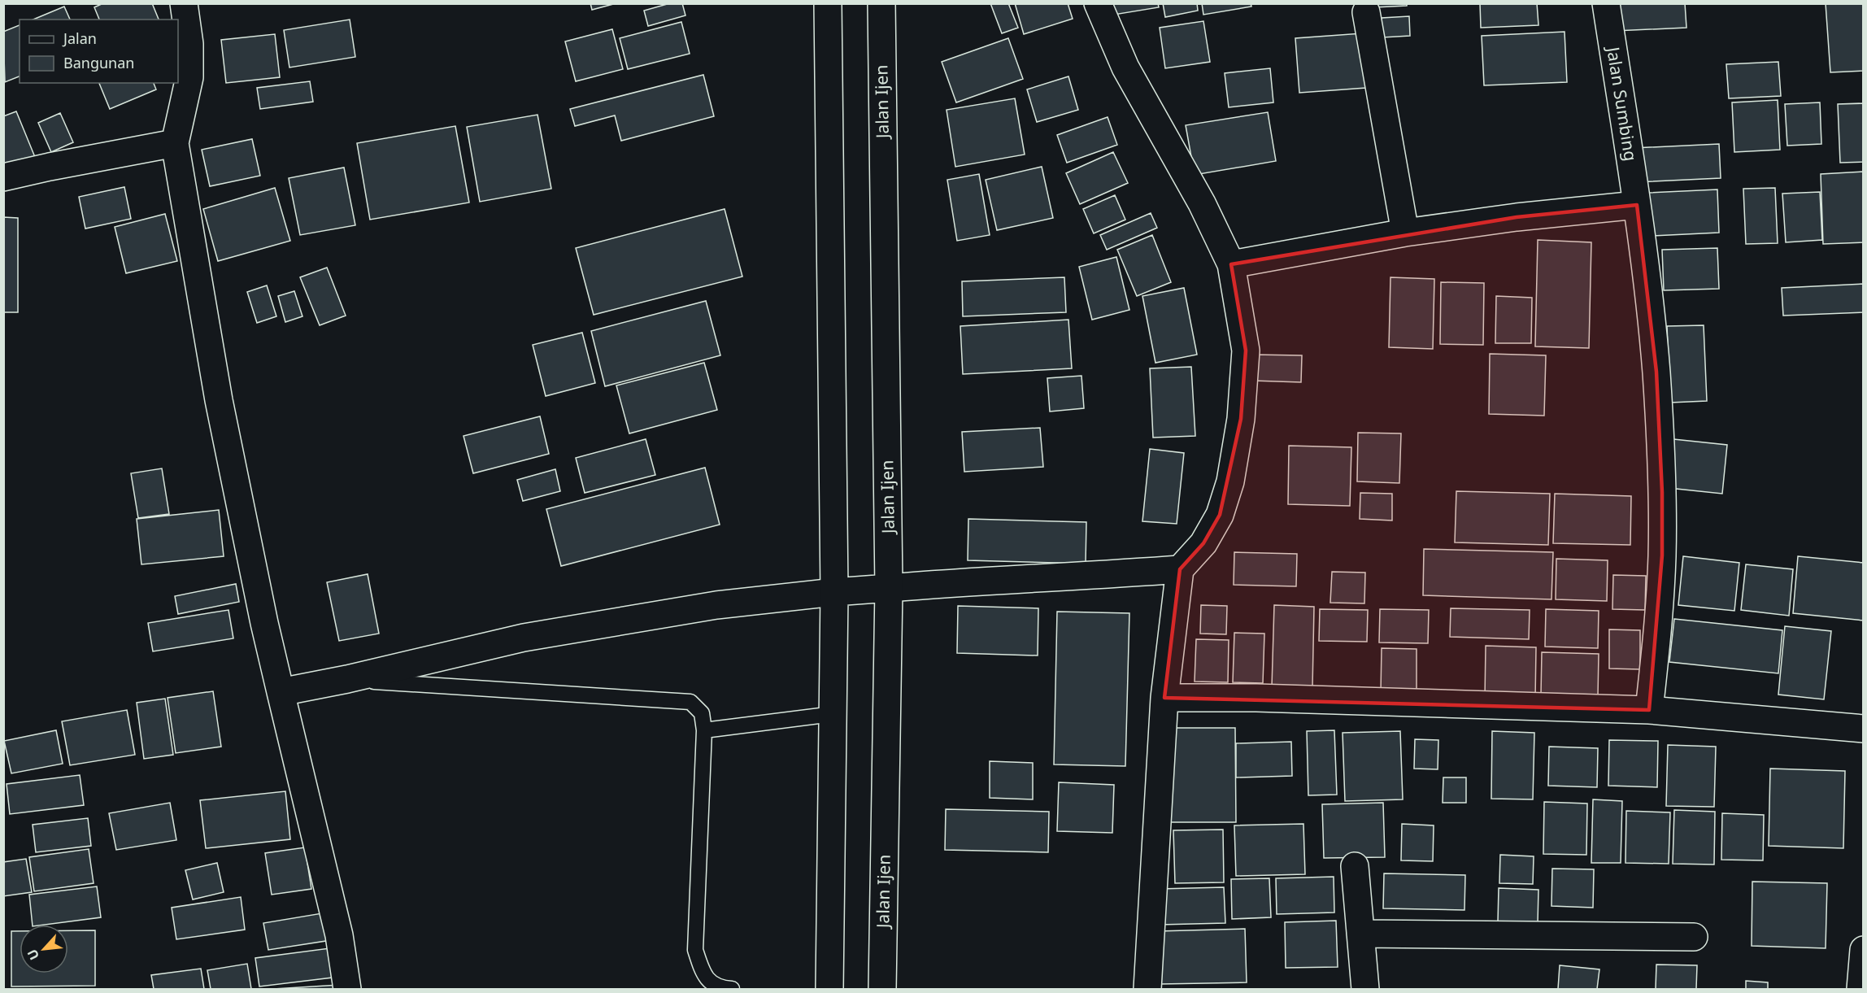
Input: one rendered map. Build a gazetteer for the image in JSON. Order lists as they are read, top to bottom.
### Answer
{
  "streets": {
    "street": ["Jalan Ijen", "Jalan Sumbing"]
  },
  "legend": ["Jalan", "Bangunan"],
  "north": "bottom left"
}
